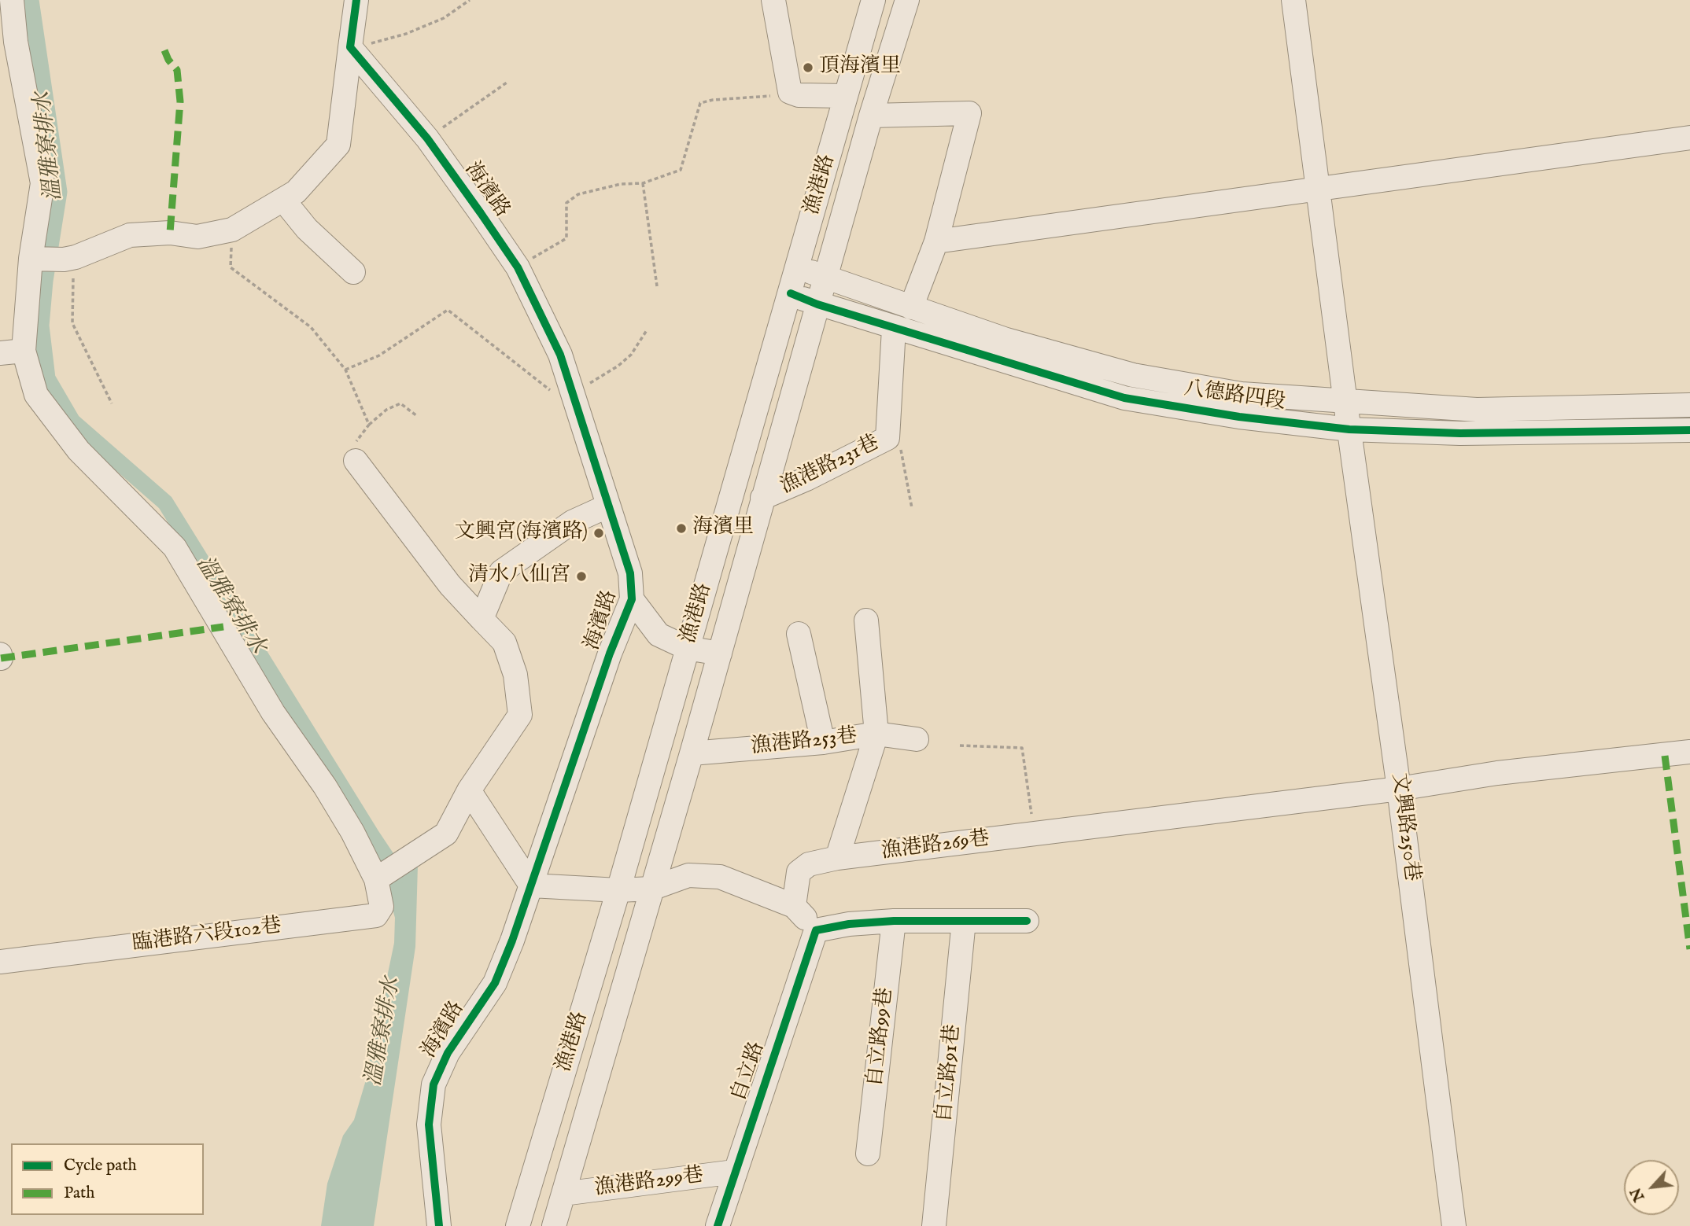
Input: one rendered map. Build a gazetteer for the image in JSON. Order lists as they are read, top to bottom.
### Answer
{
  "streets": {
    "street": [
      "漁港路",
      "海濱路",
      "八德路四段",
      "漁港路231巷",
      "漁港路253巷",
      "文興路250巷",
      "漁港路269巷",
      "臨港路六段102巷",
      "自立路99巷",
      "自立路",
      "自立路91巷",
      "漁港路299巷"
    ]
  },
  "crossings": [
    ["漁港路", "八德路四段"],
    ["漁港路", "漁港路231巷"],
    ["漁港路", "漁港路253巷"],
    ["漁港路", "漁港路299巷"],
    ["八德路四段", "漁港路231巷"],
    ["八德路四段", "文興路250巷"],
    ["文興路250巷", "漁港路269巷"],
    ["自立路", "漁港路299巷"]
  ],
  "water": ["溫雅寮排水"],
  "places": [
    "頂海濱里",
    "海濱里",
    "文興宮(海濱路)",
    "清水八仙宮"
  ],
  "legend": ["Cycle path", "Path"],
  "north": "bottom left"
}
